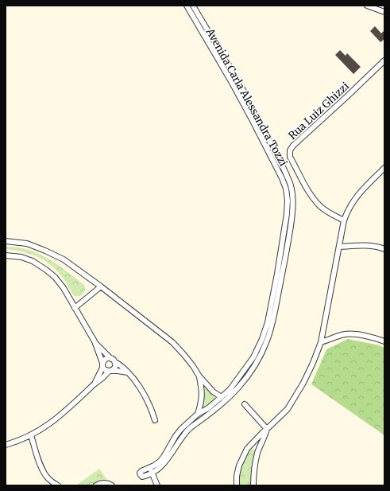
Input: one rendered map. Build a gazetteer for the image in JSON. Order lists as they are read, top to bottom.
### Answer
{
  "streets": {
    "street": ["Avenida Carla Alessandra Tozzi", "Rua Luiz Ghizzi"]
  }
}
